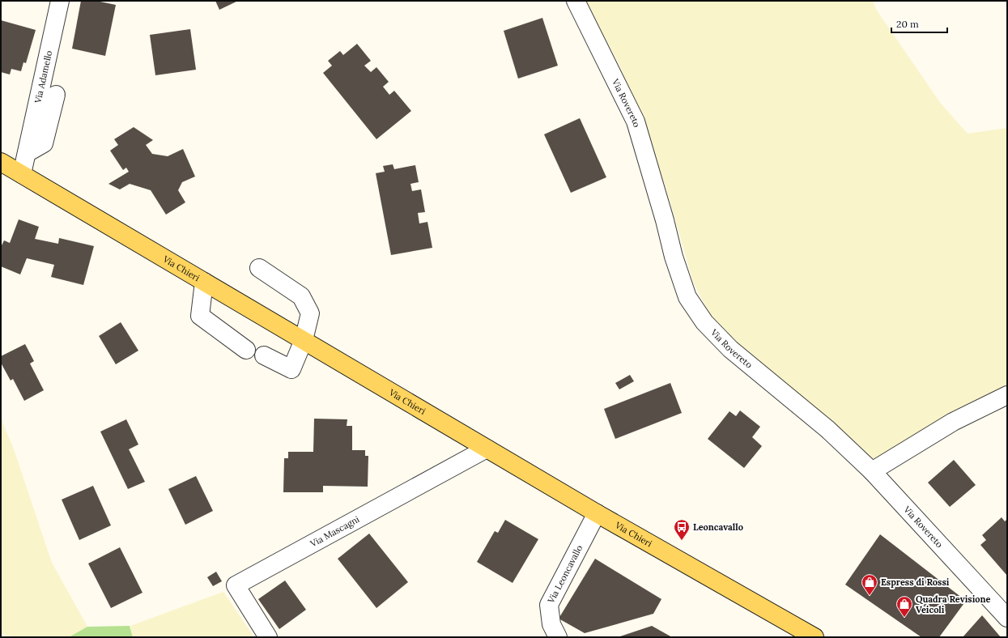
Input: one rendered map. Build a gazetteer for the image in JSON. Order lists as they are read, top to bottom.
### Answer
{
  "streets": {
    "main road": ["Via Chieri"],
    "street": [
      "Via Adamello",
      "Via Rovereto",
      "Via Mascagni",
      "Via Leoncavallo"
    ]
  },
  "crossings": [
    ["Via Adamello", "Via Chieri"],
    ["Via Chieri", "Via Mascagni"],
    ["Via Chieri", "Via Leoncavallo"]
  ],
  "places": {
    "bus stop": ["Leoncavallo"],
    "shop": ["Espress di Rossi", "Quadra Revisione Veicoli"]
  },
  "scale_bar": "20 m"
}
